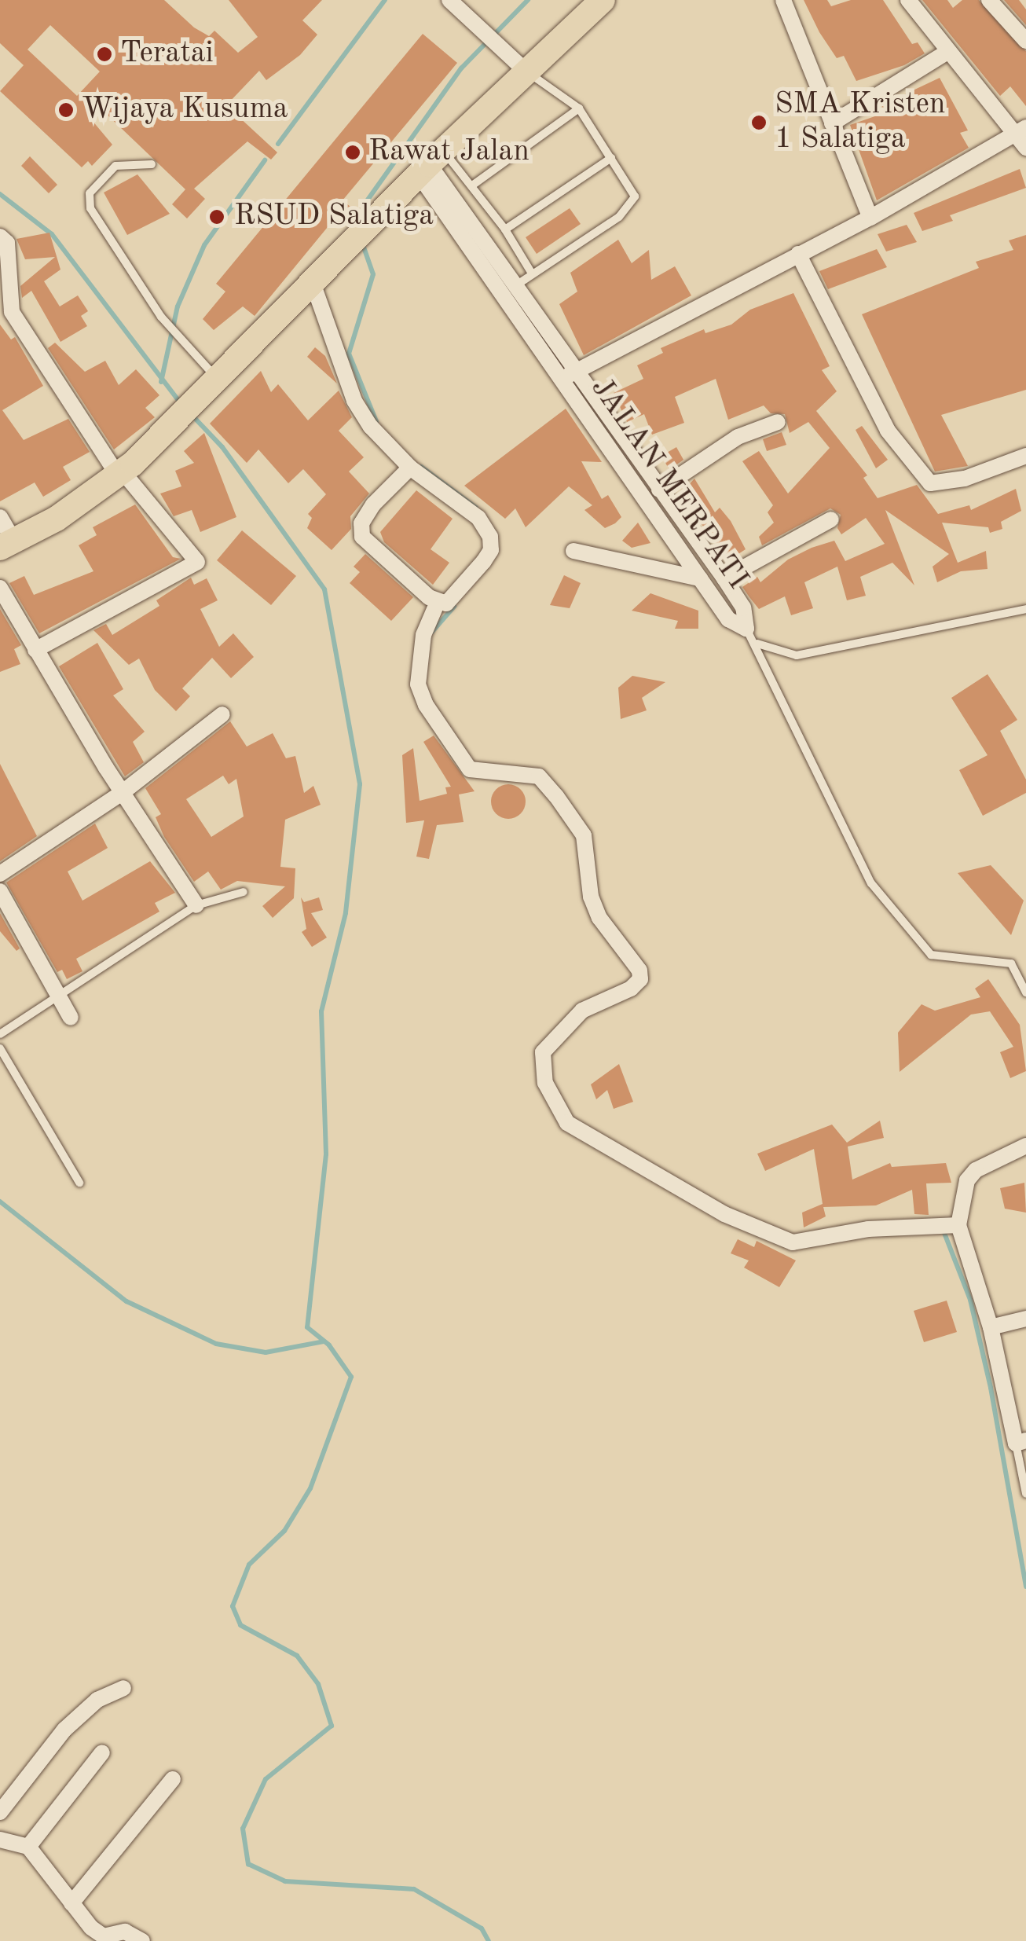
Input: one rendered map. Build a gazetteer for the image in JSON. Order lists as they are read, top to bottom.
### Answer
{
  "streets": {
    "street": ["JALAN MERPATI"]
  },
  "places": [
    "Teratai",
    "Wijaya Kusuma",
    "SMA Kristen 1 Salatiga",
    "Rawat Jalan",
    "RSUD Salatiga"
  ]
}
